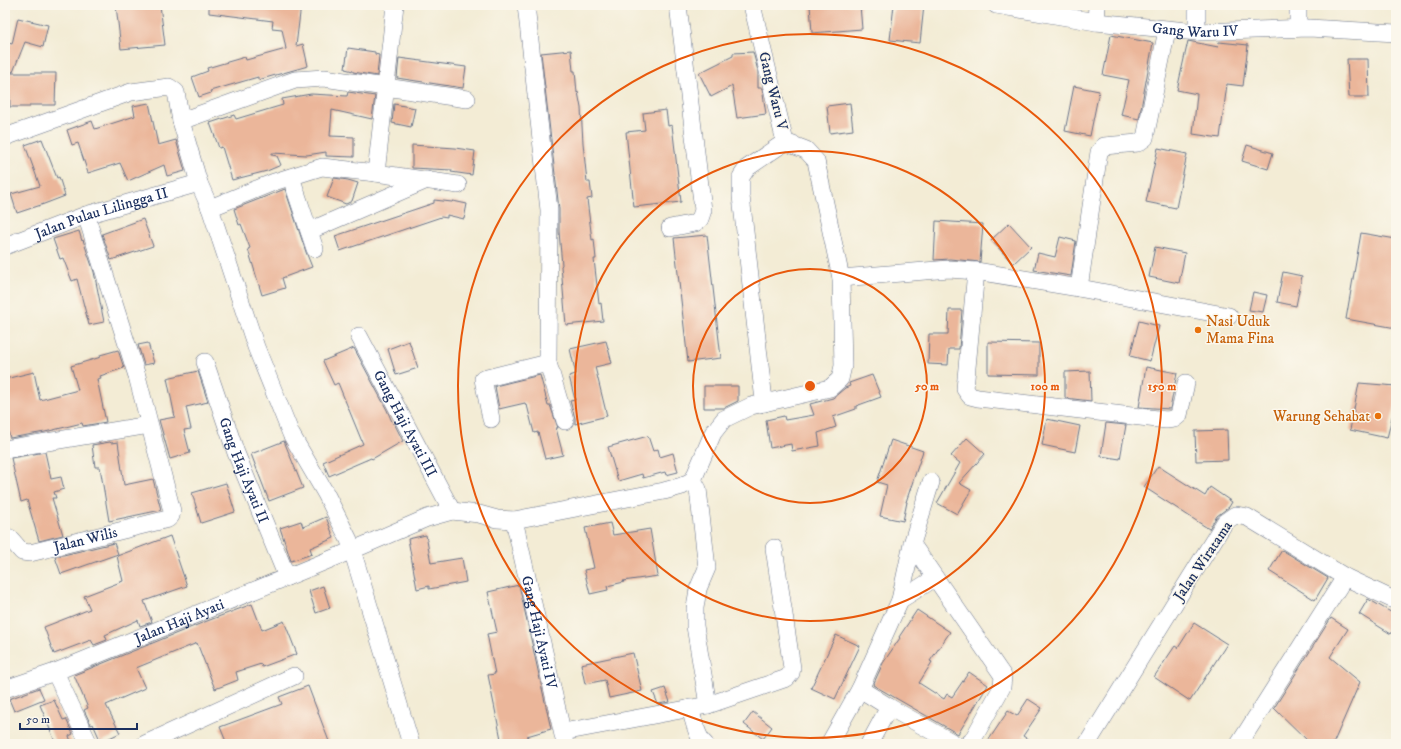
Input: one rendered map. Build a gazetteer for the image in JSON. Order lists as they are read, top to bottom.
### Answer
{
  "streets": {
    "street": [
      "Gang Waru IV",
      "Gang Waru V",
      "Jalan Pulau Lilingga II",
      "Gang Haji Ayati III",
      "Gang Haji Ayati II",
      "Jalan Wilis",
      "Jalan Wiratama",
      "Jalan Haji Ayati",
      "Gang Haji Ayati IV"
    ]
  },
  "crossings": [
    ["Gang Haji Ayati III", "Jalan Haji Ayati"],
    ["Gang Haji Ayati II", "Jalan Haji Ayati"]
  ],
  "places": ["Nasi Uduk Mama Fina", "Warung Sehabat"],
  "scale_bar": "50 m",
  "rings": ["50 m", "100 m", "150 m"]
}
